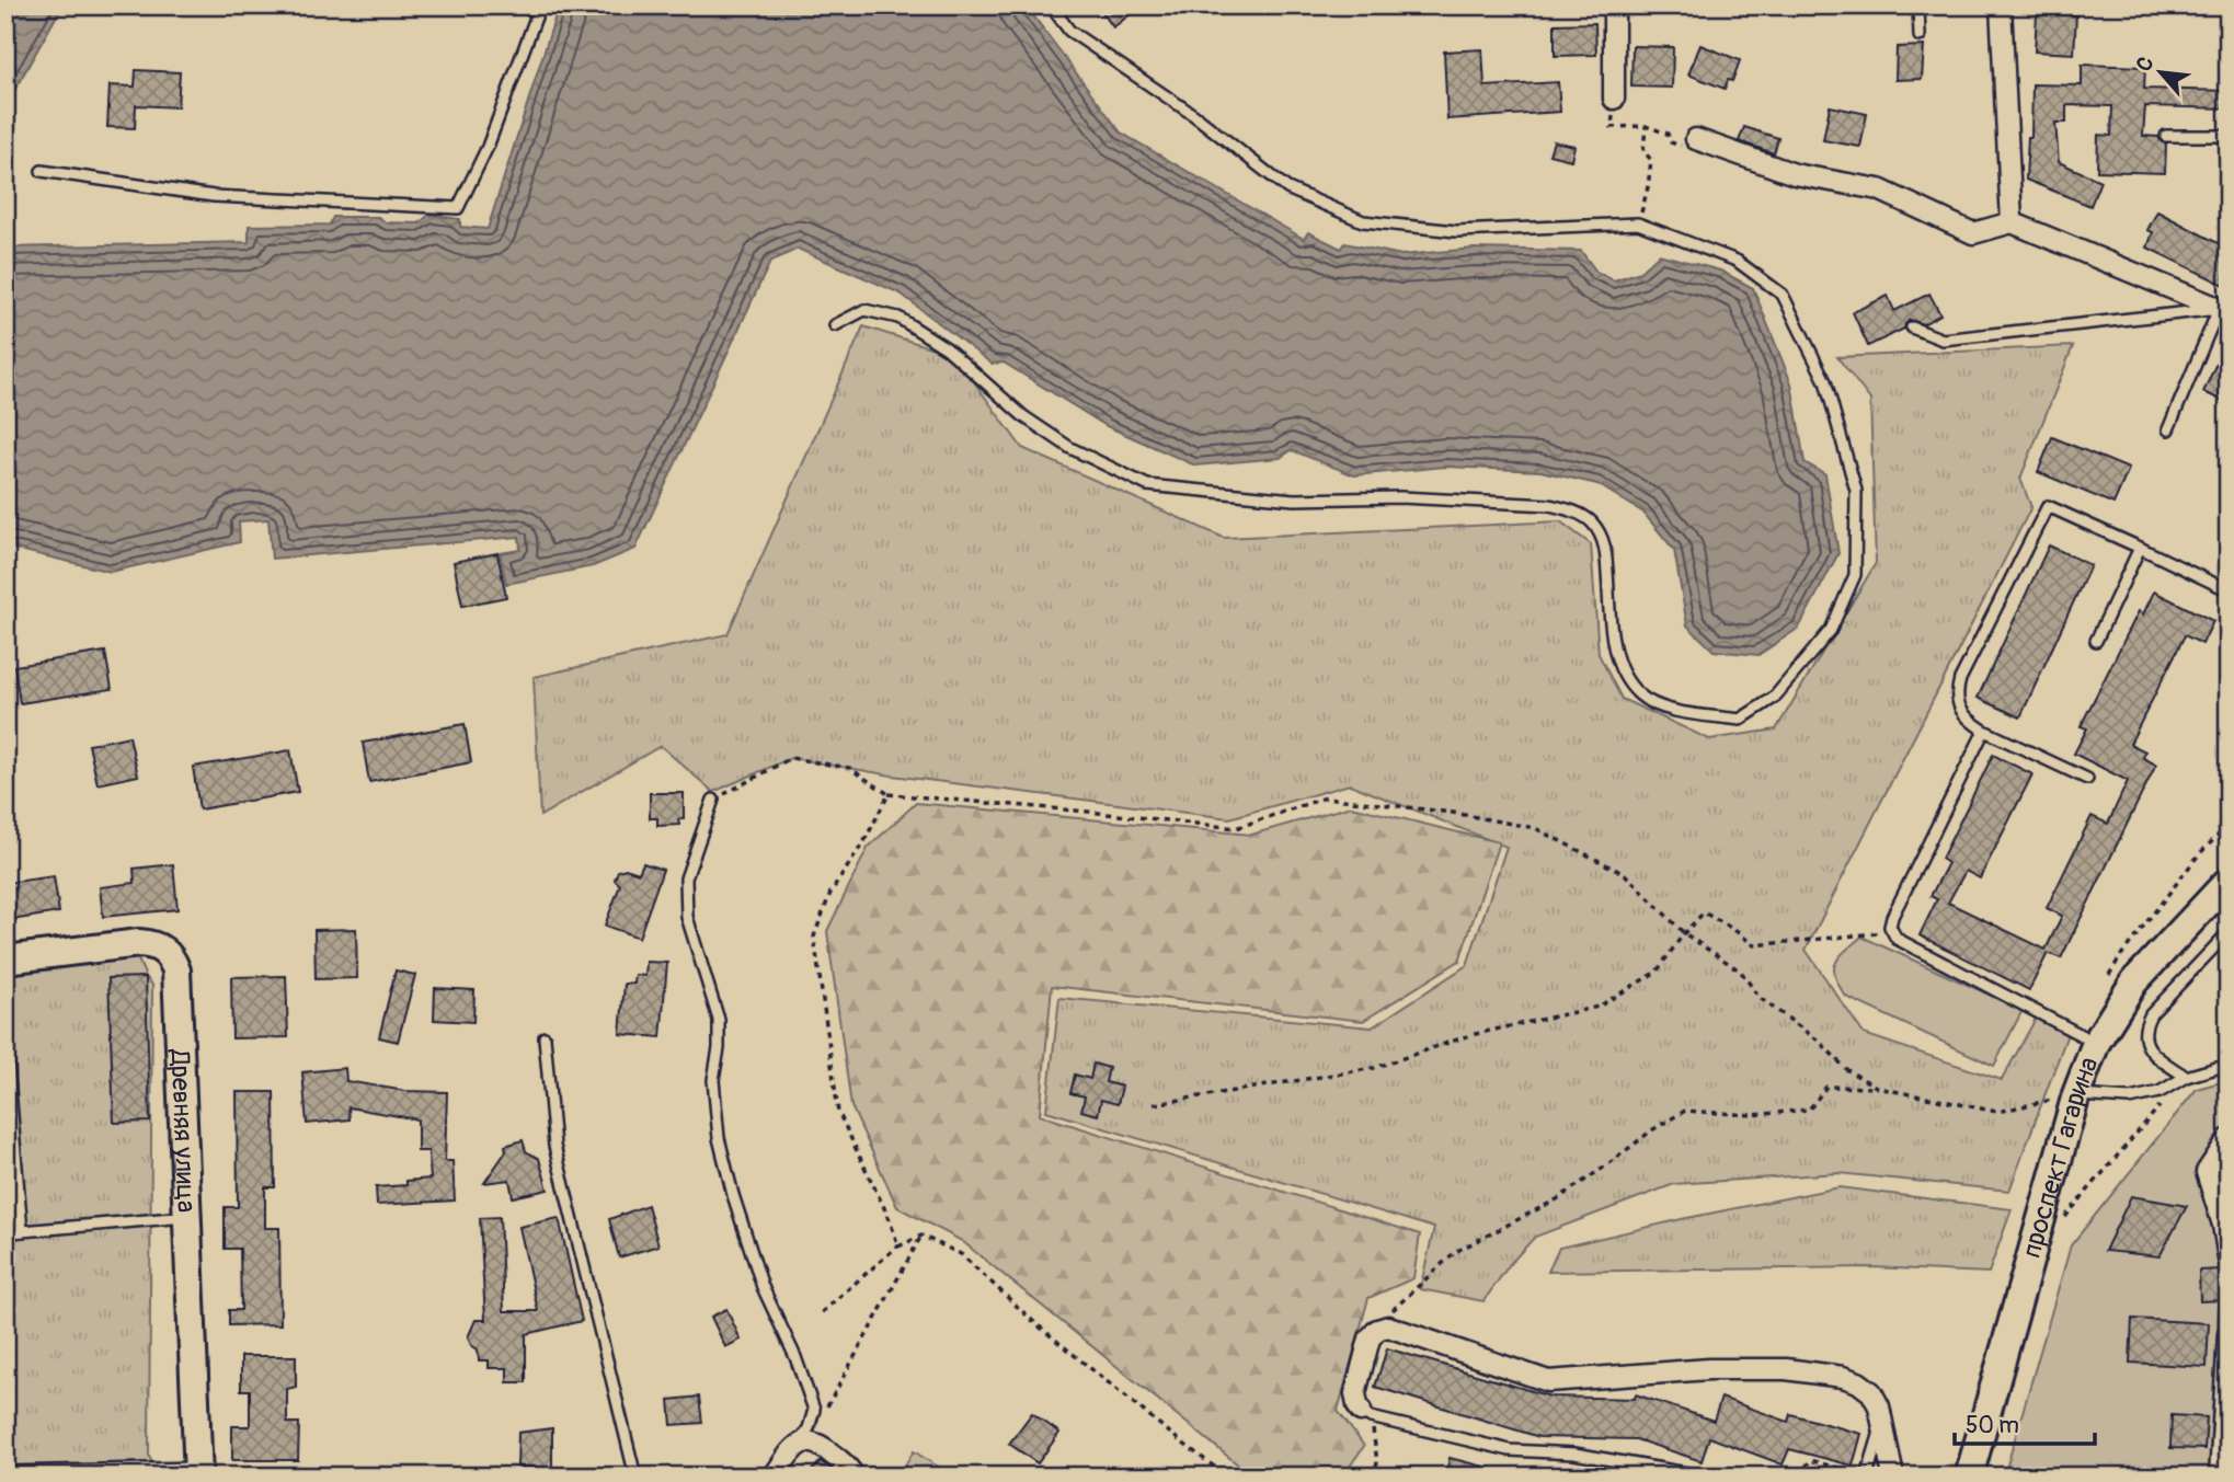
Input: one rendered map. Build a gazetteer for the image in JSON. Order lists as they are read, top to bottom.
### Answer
{
  "streets": {
    "main road": ["Древняя улица", "проспект Гагарина"]
  },
  "scale_bar": "50 m",
  "north": "top left"
}
